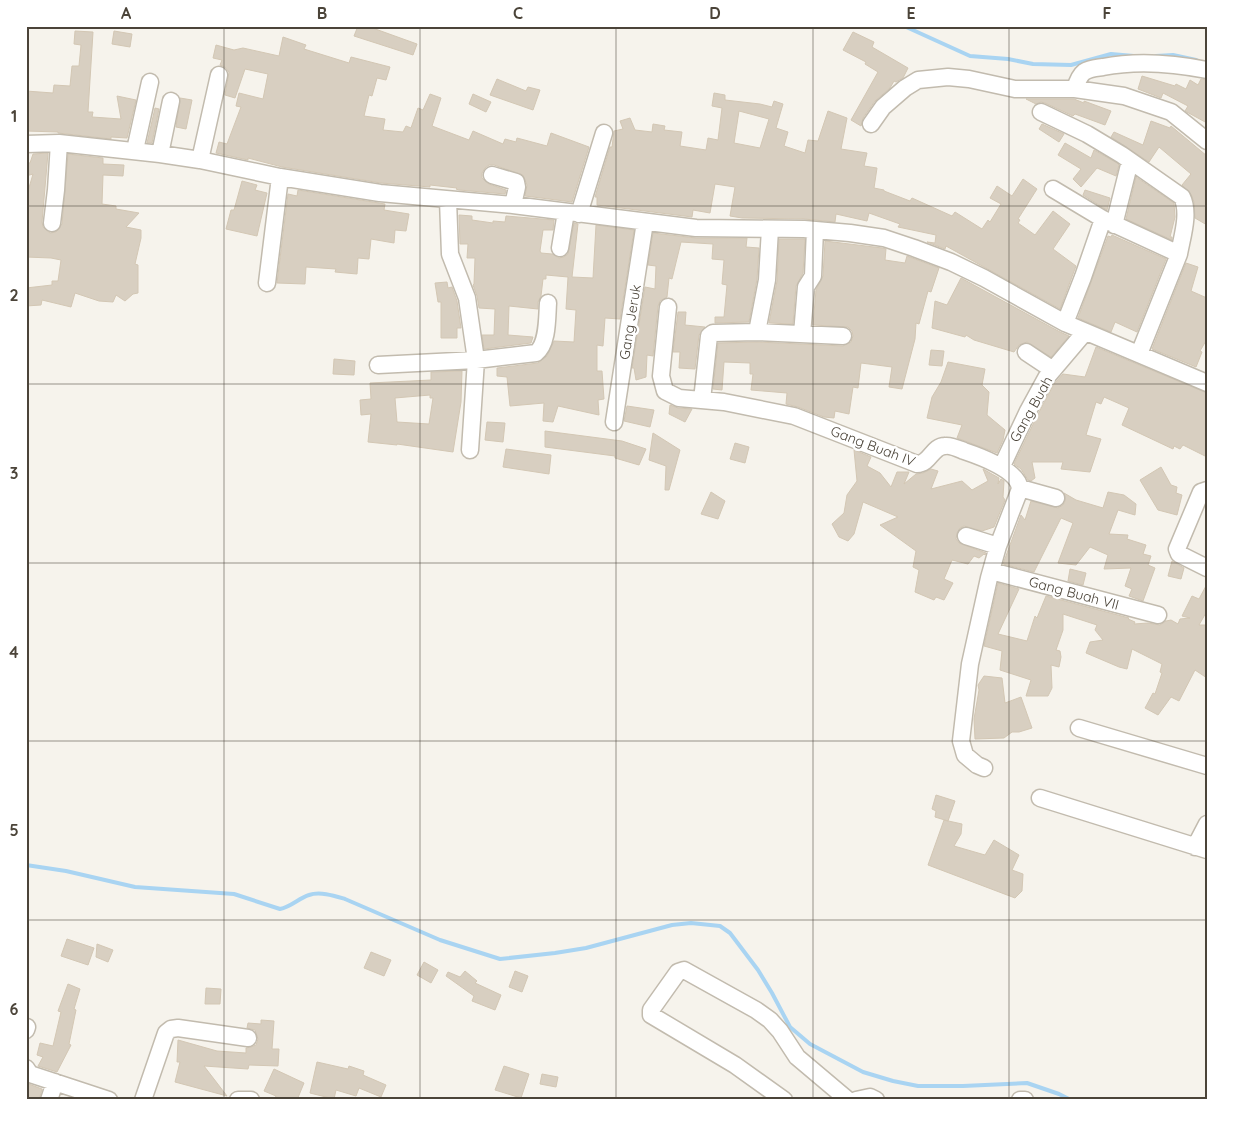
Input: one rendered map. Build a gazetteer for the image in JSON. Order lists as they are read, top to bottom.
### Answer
{
  "streets": {
    "street": [
      "Gang Jeruk",
      "Gang Buah",
      "Gang Buah IV",
      "Gang Buah VII"
    ]
  },
  "crossings": [
    ["Gang Buah", "Gang Buah IV"]
  ],
  "grid": {
    "columns": [
      "A",
      "B",
      "C",
      "D",
      "E",
      "F"
    ],
    "rows": [
      "1",
      "2",
      "3",
      "4",
      "5",
      "6"
    ]
  }
}
